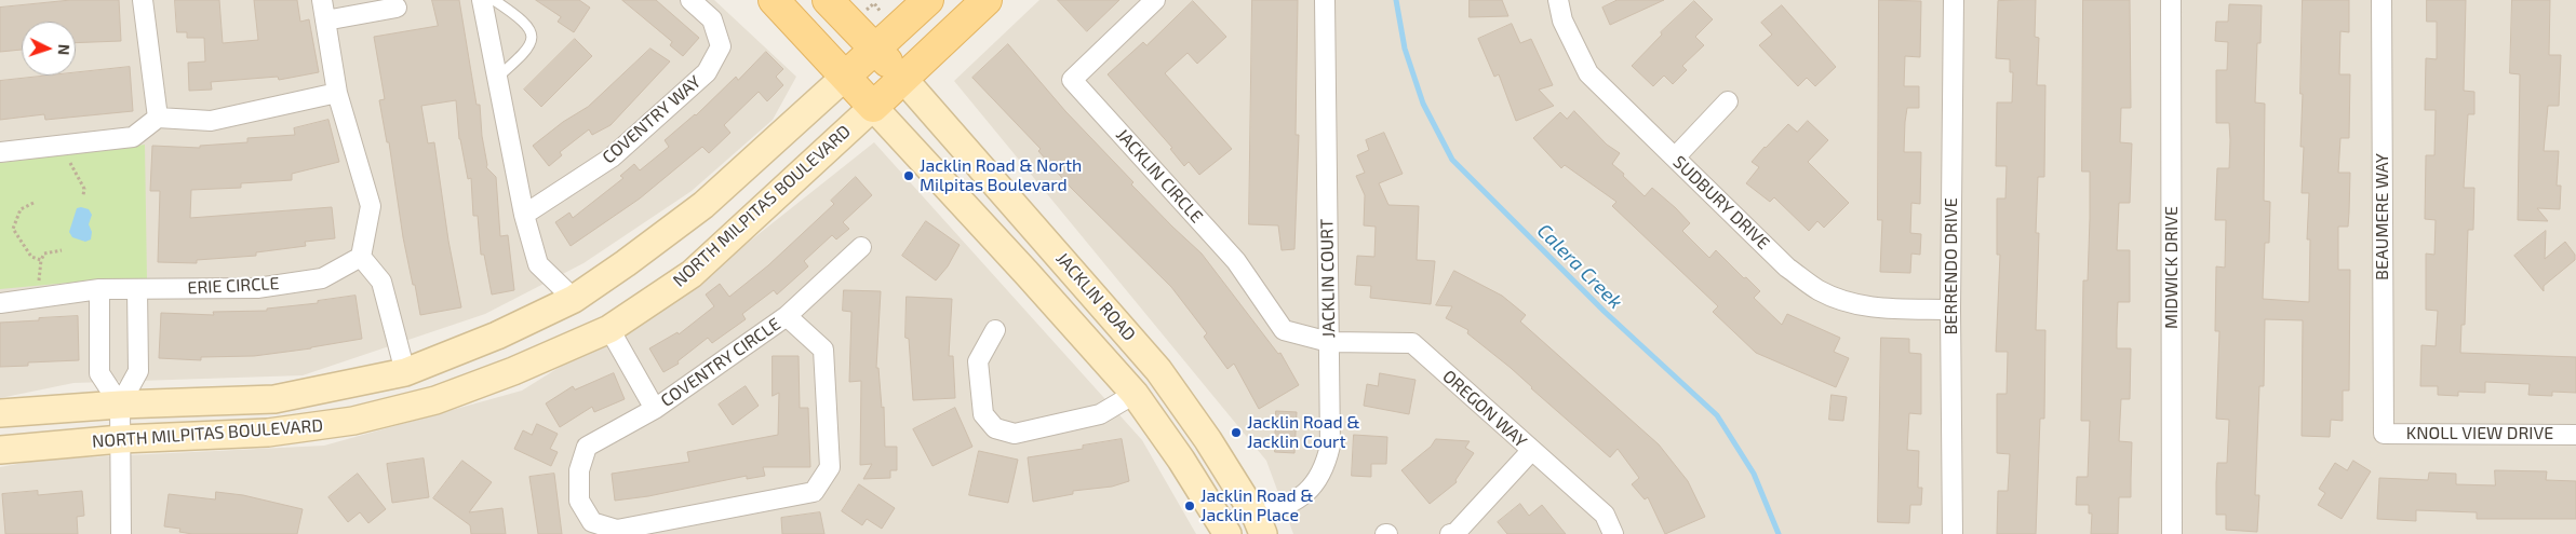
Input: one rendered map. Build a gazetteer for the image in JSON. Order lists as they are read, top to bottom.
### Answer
{
  "streets": {
    "main road": ["NORTH MILPITAS BOULEVARD", "JACKLIN ROAD"],
    "street": [
      "COVENTRY WAY",
      "JACKLIN CIRCLE",
      "SUDBURY DRIVE",
      "BEAUMERE WAY",
      "BERRENDO DRIVE",
      "MIDWICK DRIVE",
      "JACKLIN COURT",
      "ERIE CIRCLE",
      "COVENTRY CIRCLE",
      "OREGON WAY",
      "KNOLL VIEW DRIVE"
    ]
  },
  "crossings": [
    ["JACKLIN CIRCLE", "JACKLIN COURT"],
    ["JACKLIN CIRCLE", "OREGON WAY"],
    ["SUDBURY DRIVE", "BERRENDO DRIVE"],
    ["NORTH MILPITAS BOULEVARD", "JACKLIN ROAD"],
    ["NORTH MILPITAS BOULEVARD", "COVENTRY CIRCLE"],
    ["BEAUMERE WAY", "KNOLL VIEW DRIVE"],
    ["JACKLIN COURT", "JACKLIN ROAD"],
    ["JACKLIN COURT", "OREGON WAY"]
  ],
  "water": ["Calera Creek"],
  "places": ["Jacklin Road & North Milpitas Boulevard", "Jacklin Road & Jacklin Court", "Jacklin Road & Jacklin Place"],
  "north": "right"
}
